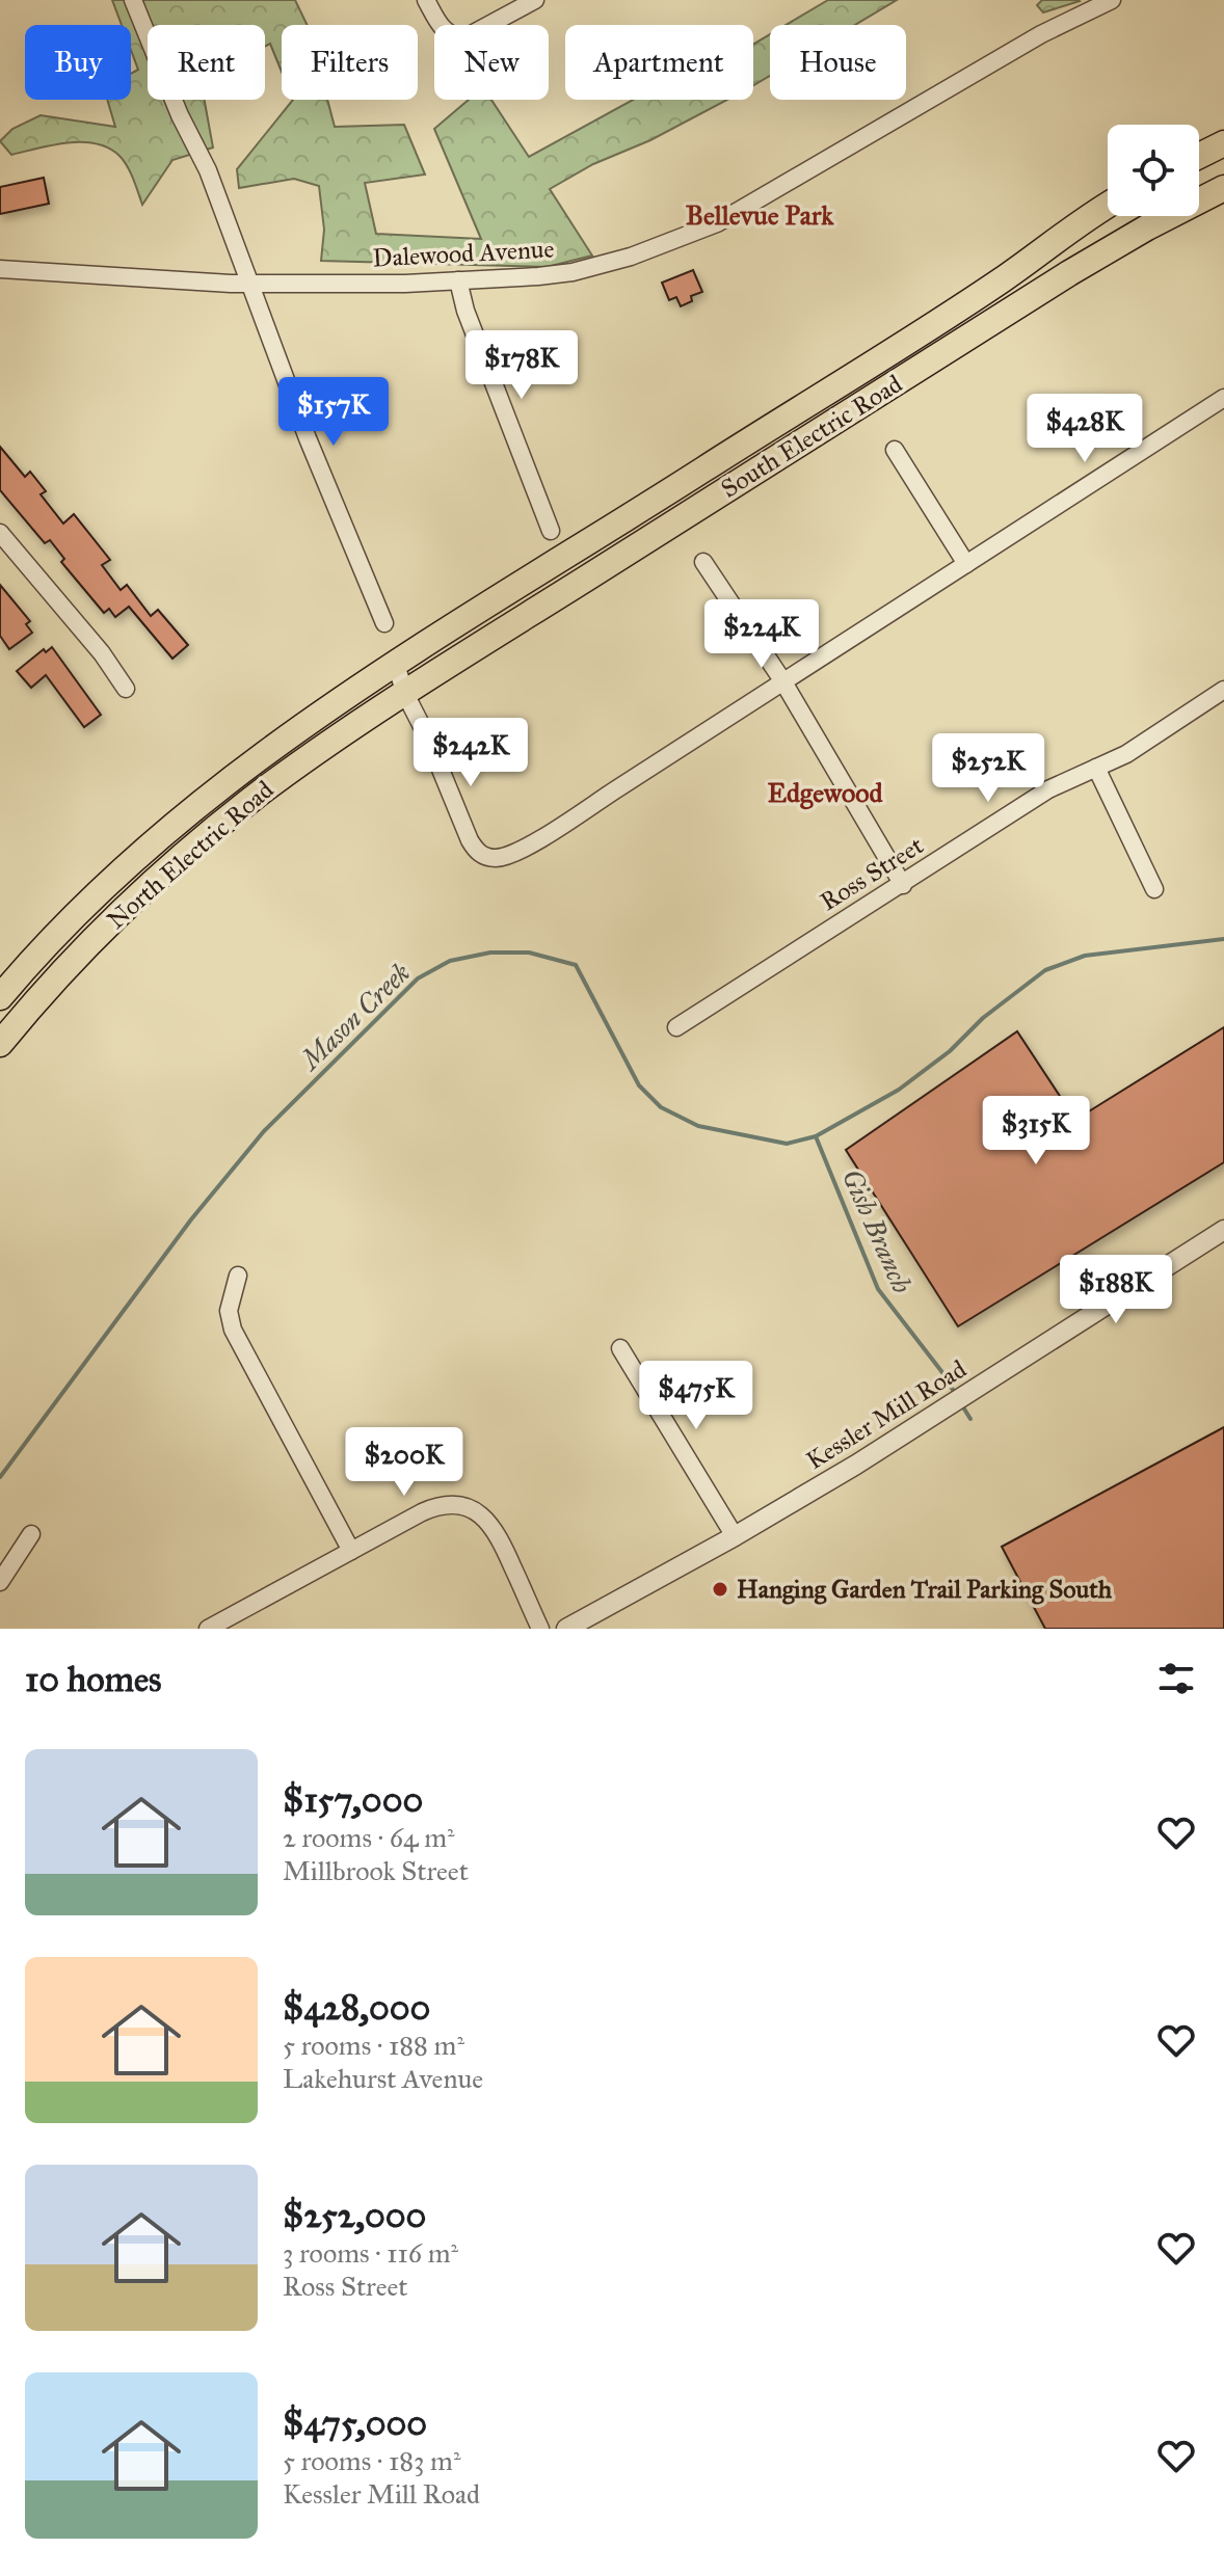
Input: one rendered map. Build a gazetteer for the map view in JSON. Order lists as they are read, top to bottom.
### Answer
{
  "streets": {
    "main road": ["South Electric Road", "North Electric Road"],
    "street": ["Dalewood Avenue", "Ross Street", "Kessler Mill Road"]
  },
  "crossings": [
    ["South Electric Road", "North Electric Road"]
  ],
  "districts": ["Bellevue Park", "Edgewood"],
  "water": ["Mason Creek", "Gish Branch"],
  "places": ["Hanging Garden Trail Parking South"],
  "page": {
    "chip": [
      "Buy",
      "Rent",
      "Filters",
      "New",
      "Apartment",
      "House"
    ],
    "price": [
      "$178K",
      "$157K",
      "$428K",
      "$224K",
      "$242K",
      "$252K",
      "$315K",
      "$188K",
      "$475K",
      "$200K"
    ],
    "heading": "10 homes",
    "list": [
      {
        "name": "$157,000",
        "note": "2 rooms · 64 m² · Millbrook Street"
      },
      {
        "name": "$428,000",
        "note": "5 rooms · 188 m² · Lakehurst Avenue"
      },
      {
        "name": "$252,000",
        "note": "3 rooms · 116 m² · Ross Street"
      },
      {
        "name": "$475,000",
        "note": "5 rooms · 183 m² · Kessler Mill Road"
      }
    ]
  }
}
